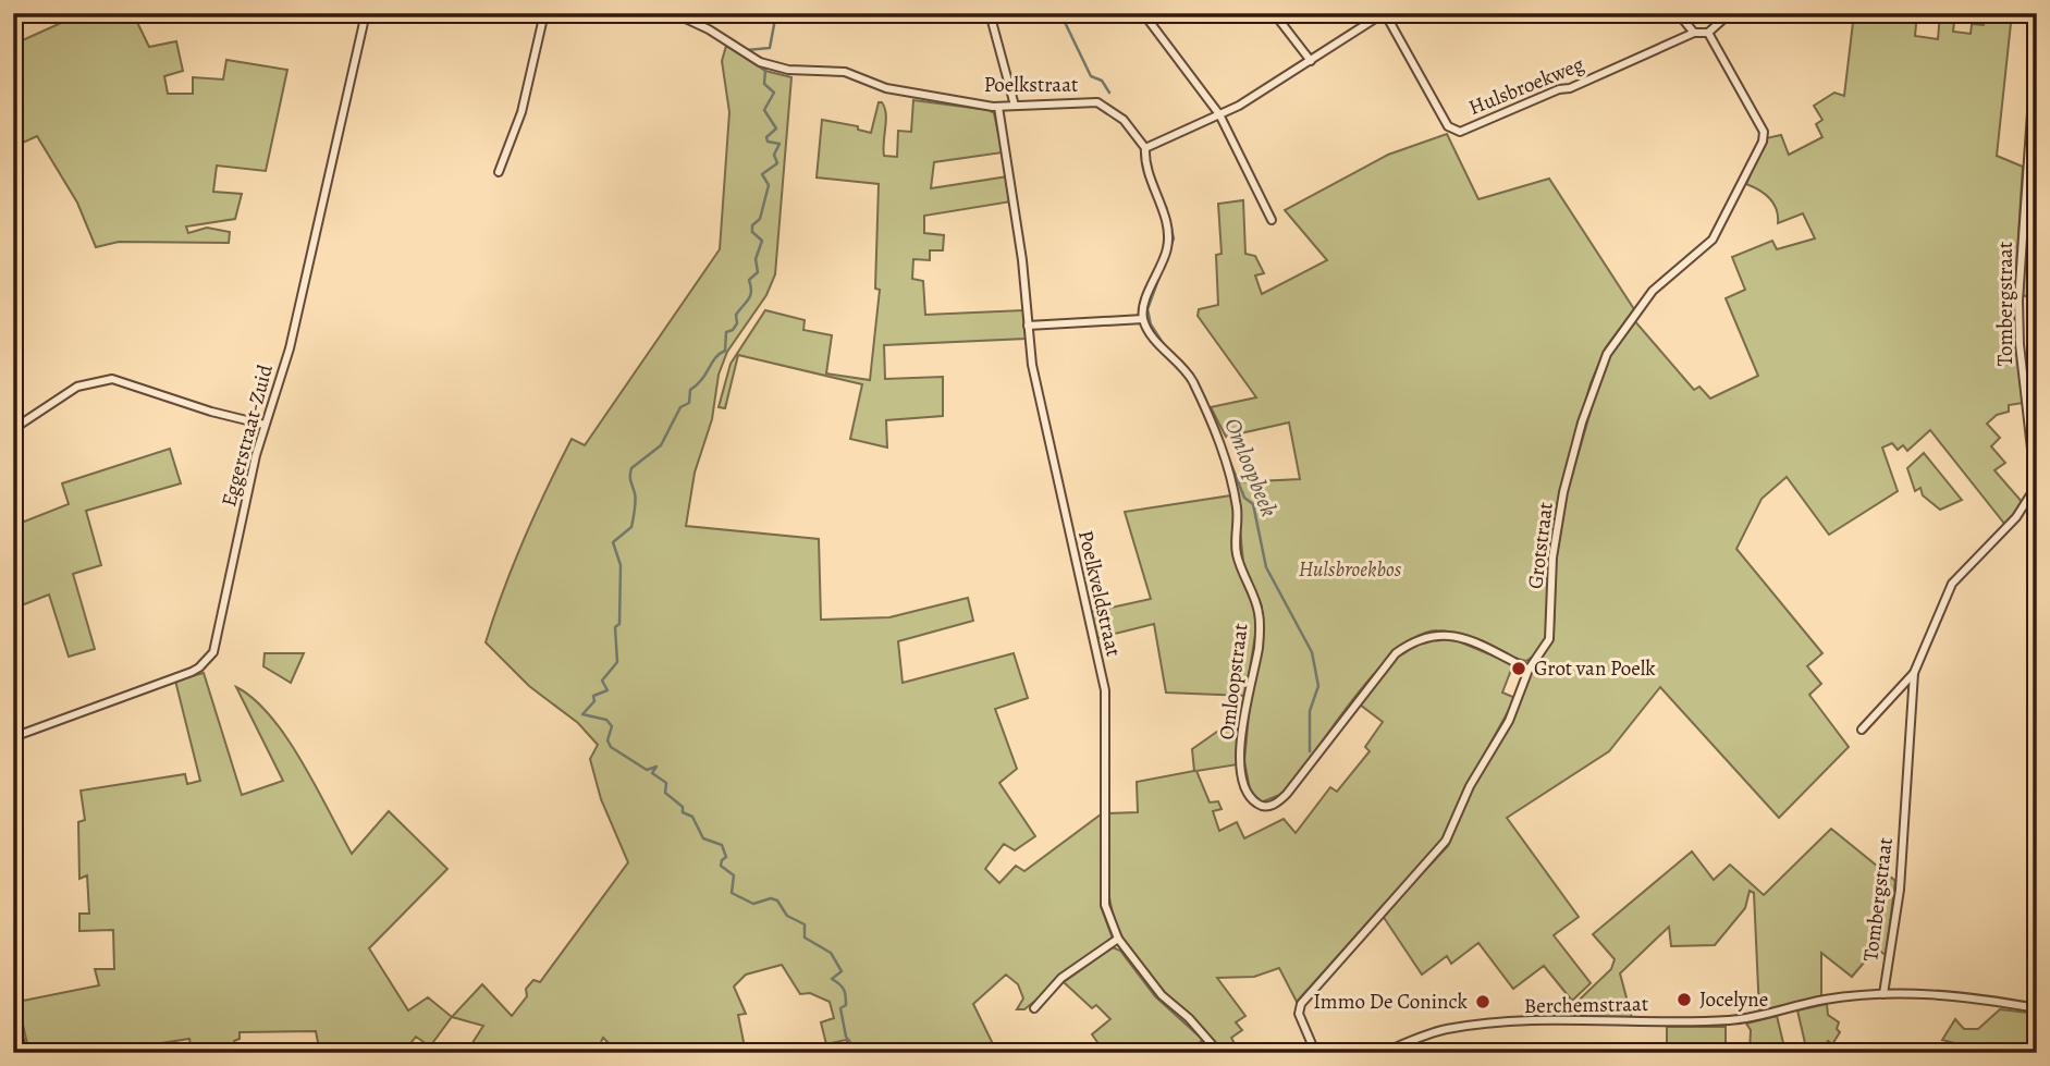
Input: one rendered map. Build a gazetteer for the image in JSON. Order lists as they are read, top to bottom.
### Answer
{
  "streets": {
    "street": [
      "Poelkstraat",
      "Hulsbroekweg",
      "Tombergstraat",
      "Eggerstraat-Zuid",
      "Grotstraat",
      "Poelkveldstraat",
      "Omloopstraat",
      "Berchemstraat"
    ]
  },
  "crossings": [
    ["Poelkstraat", "Poelkveldstraat"],
    ["Tombergstraat", "Berchemstraat"],
    ["Grotstraat", "Omloopstraat"]
  ],
  "water": ["Omloopbeek"],
  "parks": ["Hulsbroekbos"],
  "places": ["Grot van Poelk", "Jocelyne", "Immo De Coninck"]
}
